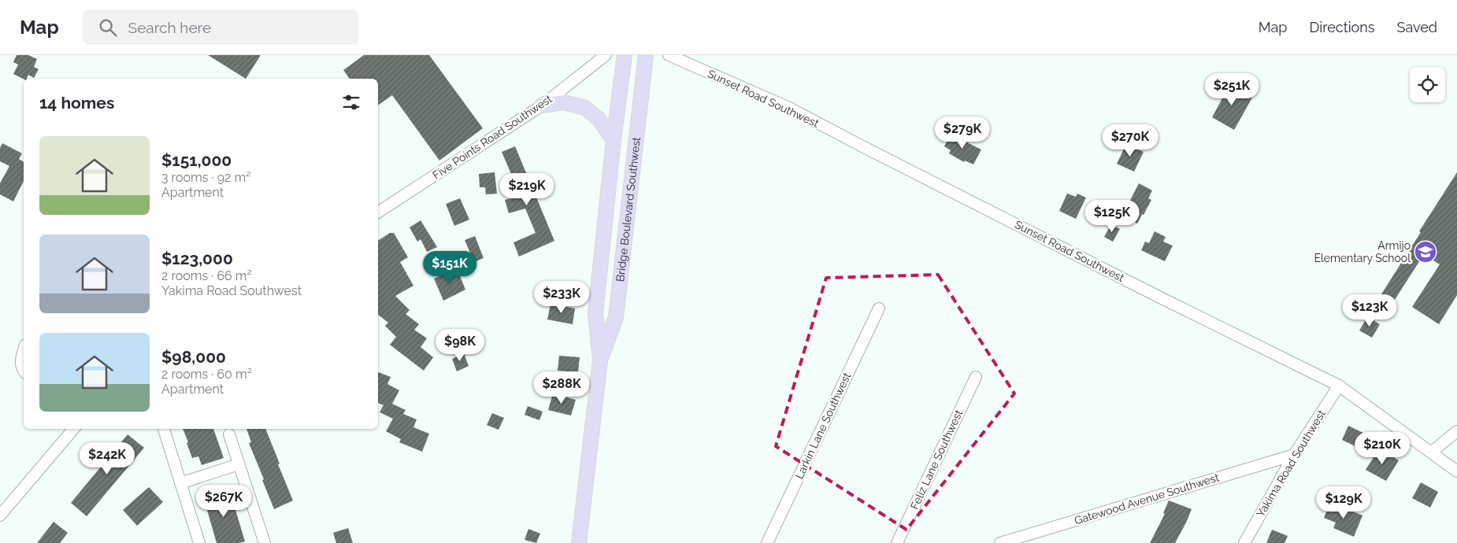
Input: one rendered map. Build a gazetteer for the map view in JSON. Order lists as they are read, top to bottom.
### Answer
{
  "streets": {
    "main road": ["Bridge Boulevard Southwest"],
    "street": [
      "Sunset Road Southwest",
      "Five Points Road Southwest",
      "Larkin Lane Southwest",
      "Feliz Lane Southwest",
      "Yakima Road Southwest",
      "Gatewood Avenue Southwest"
    ]
  },
  "crossings": [
    ["Sunset Road Southwest", "Yakima Road Southwest"],
    ["Yakima Road Southwest", "Gatewood Avenue Southwest"]
  ],
  "places": {
    "school or university": ["Armijo Elementary School"]
  },
  "page": {
    "header": "Map",
    "search": "Search here",
    "nav": ["Map", "Directions", "Saved"],
    "price": [
      "$251K",
      "$279K",
      "$270K",
      "$219K",
      "$125K",
      "$151K",
      "$233K",
      "$123K",
      "$98K",
      "$288K",
      "$210K",
      "$242K",
      "$267K",
      "$129K"
    ],
    "heading": "14 homes",
    "list": [
      {
        "name": "$151,000",
        "note": "3 rooms · 92 m² · Apartment"
      },
      {
        "name": "$123,000",
        "note": "2 rooms · 66 m² · Yakima Road Southwest"
      },
      {
        "name": "$98,000",
        "note": "2 rooms · 60 m² · Apartment"
      }
    ]
  }
}
